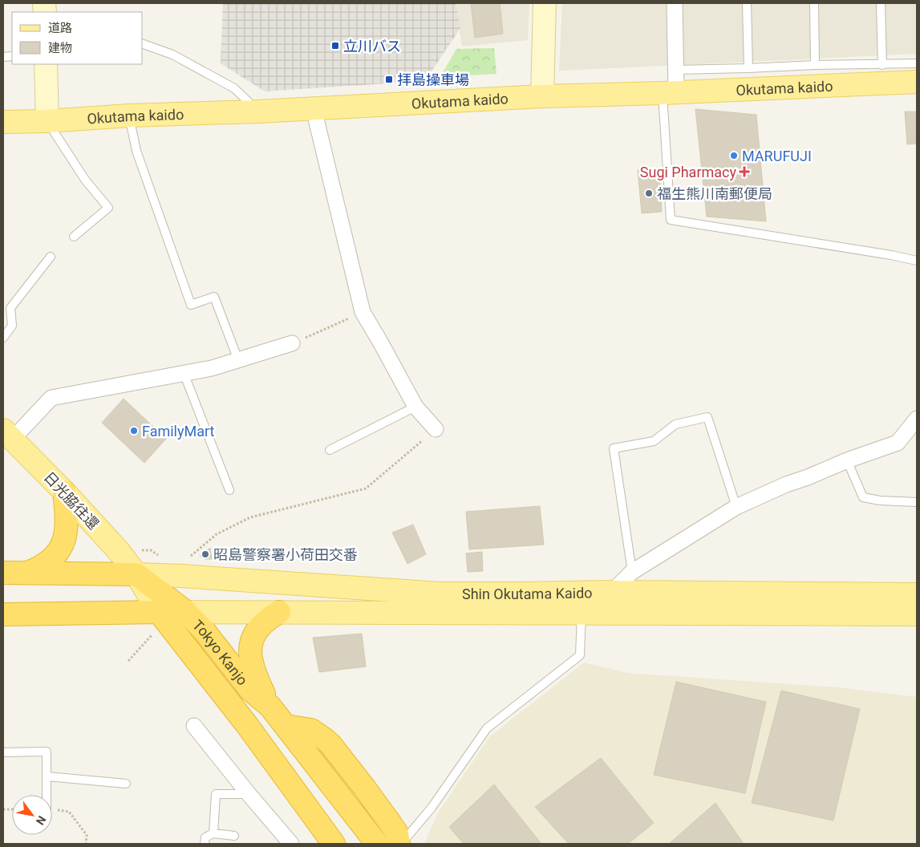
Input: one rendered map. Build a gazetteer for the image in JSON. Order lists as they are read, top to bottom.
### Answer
{
  "streets": {
    "highway": ["Tokyo Kanjo"],
    "main road": ["Okutama kaido", "日光脇往還", "Shin Okutama Kaido"]
  },
  "crossings": [
    ["日光脇往還", "Shin Okutama Kaido"],
    ["日光脇往還", "Tokyo Kanjo"],
    ["Shin Okutama Kaido", "Tokyo Kanjo"]
  ],
  "places": {
    "transit": ["立川バス", "拝島操車場"],
    "other": [
      "MARUFUJI",
      "福生熊川南郵便局",
      "FamilyMart",
      "昭島警察署小荷田交番"
    ],
    "health": ["Sugi Pharmacy"]
  },
  "legend": ["道路", "建物"],
  "north": "bottom right"
}
